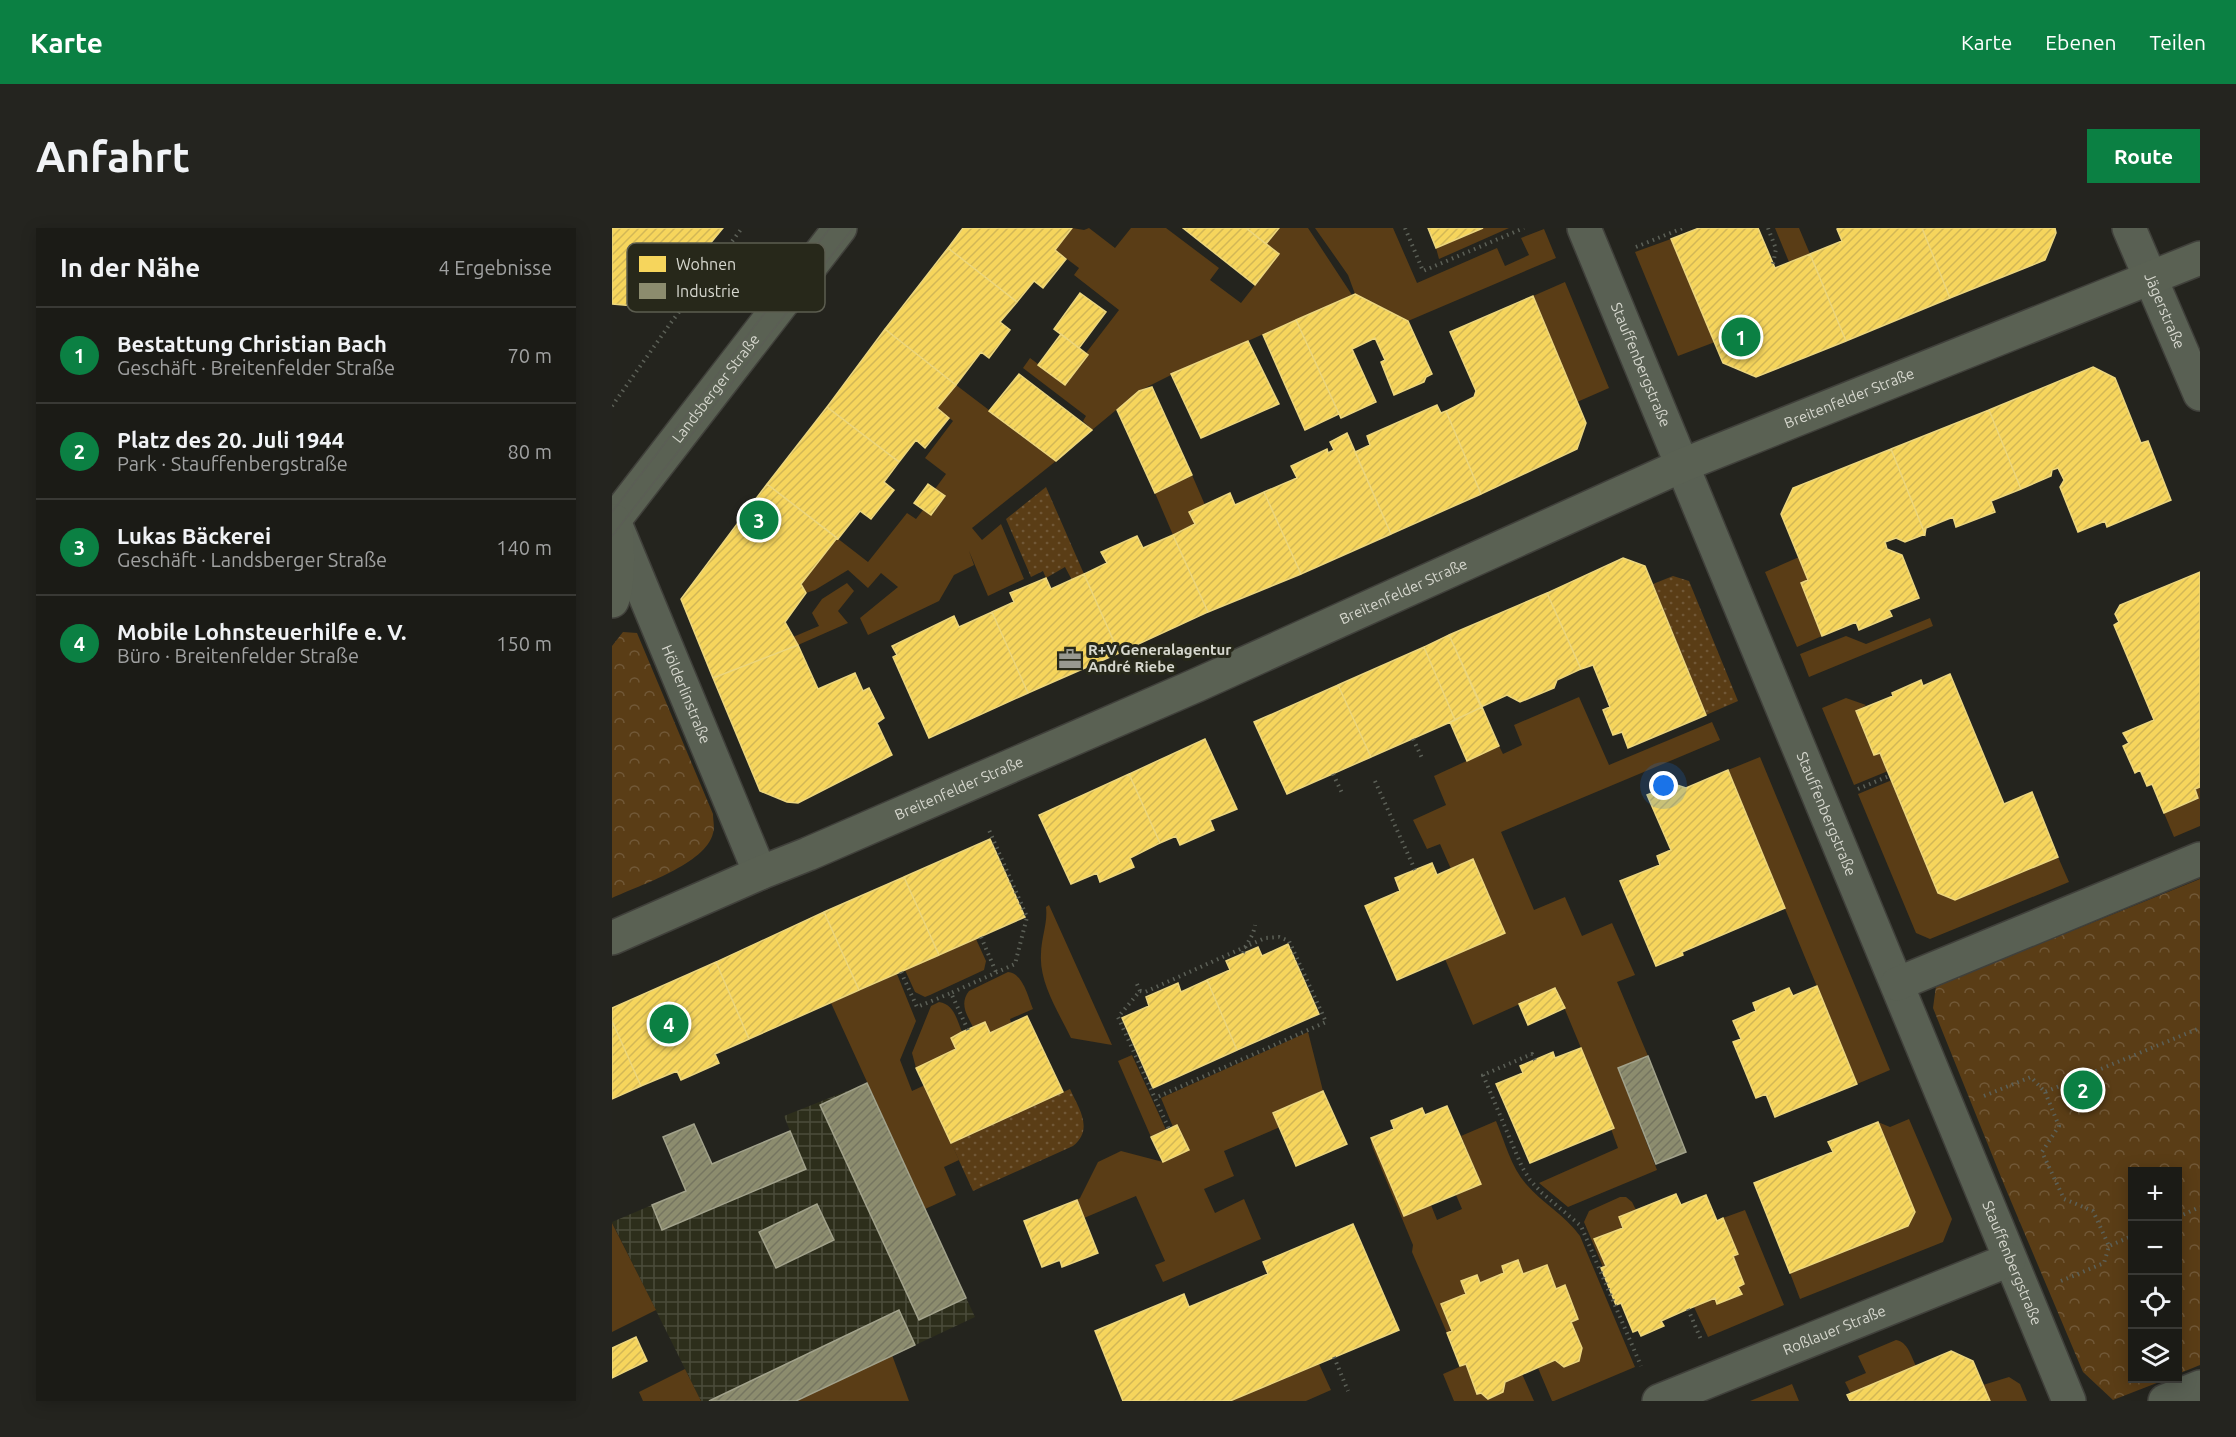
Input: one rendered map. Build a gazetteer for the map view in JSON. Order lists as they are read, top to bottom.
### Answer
{
  "streets": {
    "main road": ["Landsberger Straße", "Breitenfelder Straße"],
    "street": [
      "Jägerstraße",
      "Stauffenbergstraße",
      "Hölderlinstraße",
      "Roßlauer Straße"
    ]
  },
  "crossings": [
    ["Jägerstraße", "Breitenfelder Straße"],
    ["Stauffenbergstraße", "Breitenfelder Straße"],
    ["Stauffenbergstraße", "Roßlauer Straße"],
    ["Landsberger Straße", "Hölderlinstraße"],
    ["Breitenfelder Straße", "Hölderlinstraße"]
  ],
  "places": {
    "office": ["R+V Generalagentur André Riebe"]
  },
  "legend": ["Wohnen", "Industrie"],
  "page": {
    "header": "Karte",
    "nav": ["Karte", "Ebenen", "Teilen"],
    "buttons": "Route",
    "title": "Anfahrt",
    "heading": ["In der Nähe", "4 Ergebnisse"],
    "list": [
      {
        "mark": "1",
        "name": "Bestattung Christian Bach",
        "note": "Geschäft · Breitenfelder Straße",
        "value": "70 m"
      },
      {
        "mark": "2",
        "name": "Platz des 20. Juli 1944",
        "note": "Park · Stauffenbergstraße",
        "value": "80 m"
      },
      {
        "mark": "3",
        "name": "Lukas Bäckerei",
        "note": "Geschäft · Landsberger Straße",
        "value": "140 m"
      },
      {
        "mark": "4",
        "name": "Mobile Lohnsteuerhilfe e. V.",
        "note": "Büro · Breitenfelder Straße",
        "value": "150 m"
      }
    ],
    "pins": [
      "1",
      "3",
      "4",
      "2"
    ],
    "map_buttons": ["+", "−"]
  }
}
